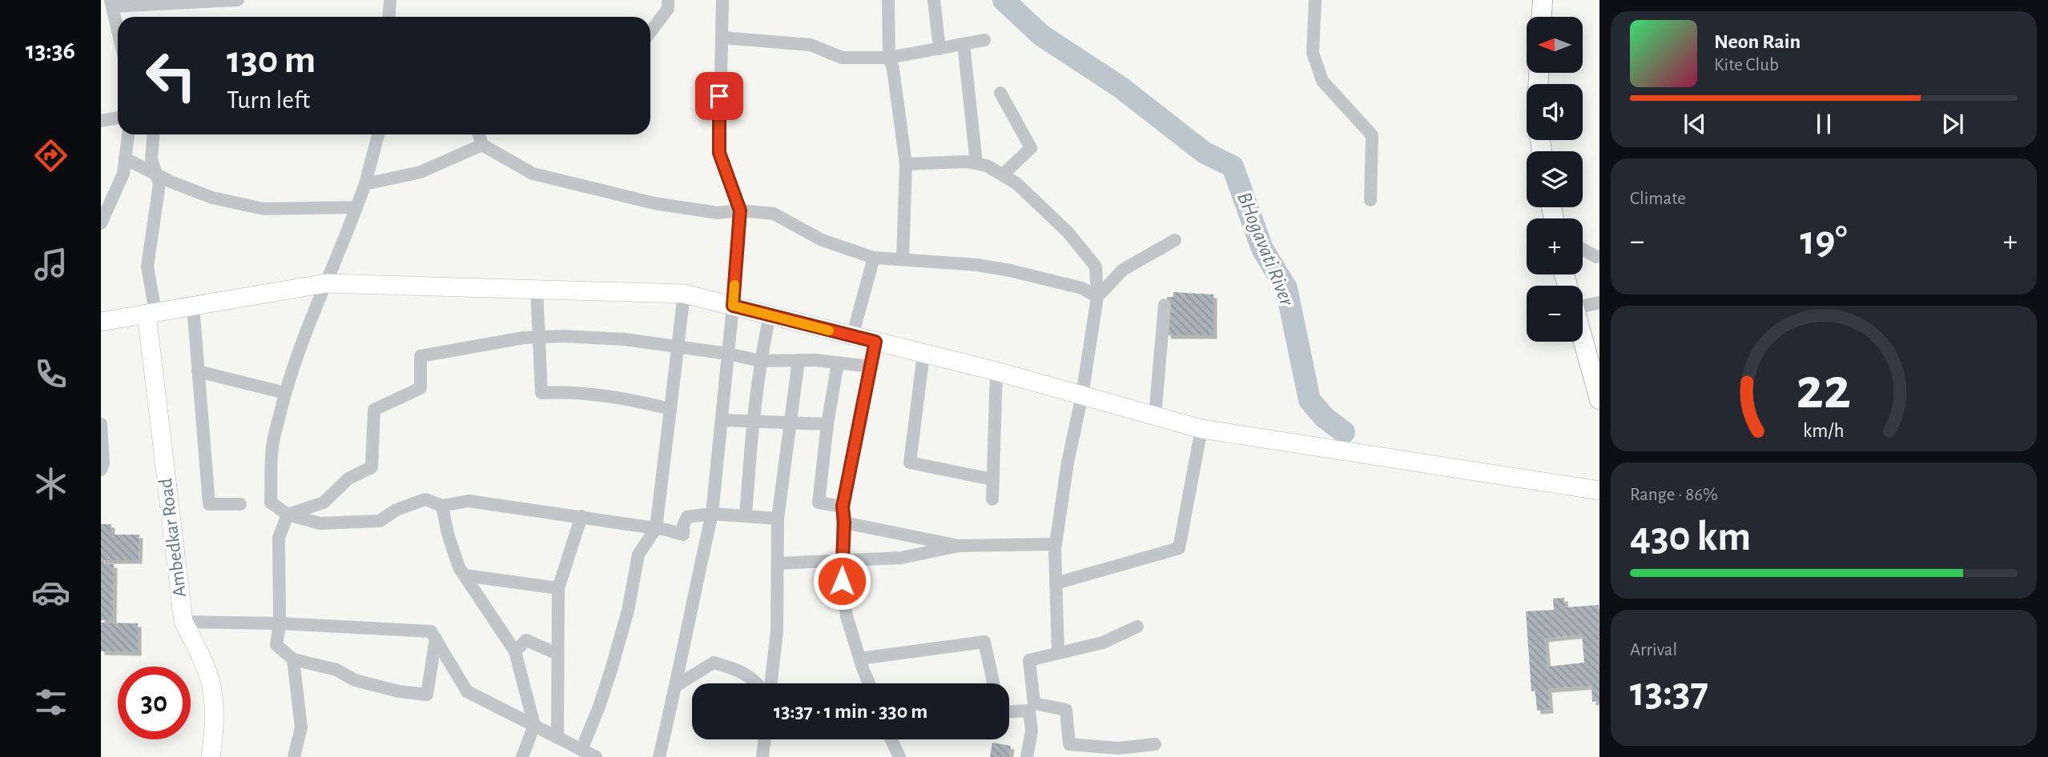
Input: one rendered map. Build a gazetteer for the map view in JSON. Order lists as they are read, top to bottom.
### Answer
{
  "streets": {
    "street": ["Ambedkar Road"]
  },
  "water": ["BHogavati River"],
  "north": "left",
  "page": {
    "tabs": "13:36",
    "map_buttons": ["+", "−"],
    "turn": ["130 m", "Turn left"],
    "song": ["Neon Rain", "Kite Club"],
    "tile": [
      "Climate",
      ["Range · 86%", "430 km"],
      ["Arrival", "13:37"]
    ],
    "heat": ["−", "19°", "+"],
    "limit": "30",
    "trip": "13:37 · 1 min · 330 m",
    "gauge": ["22", "km/h"]
  }
}
